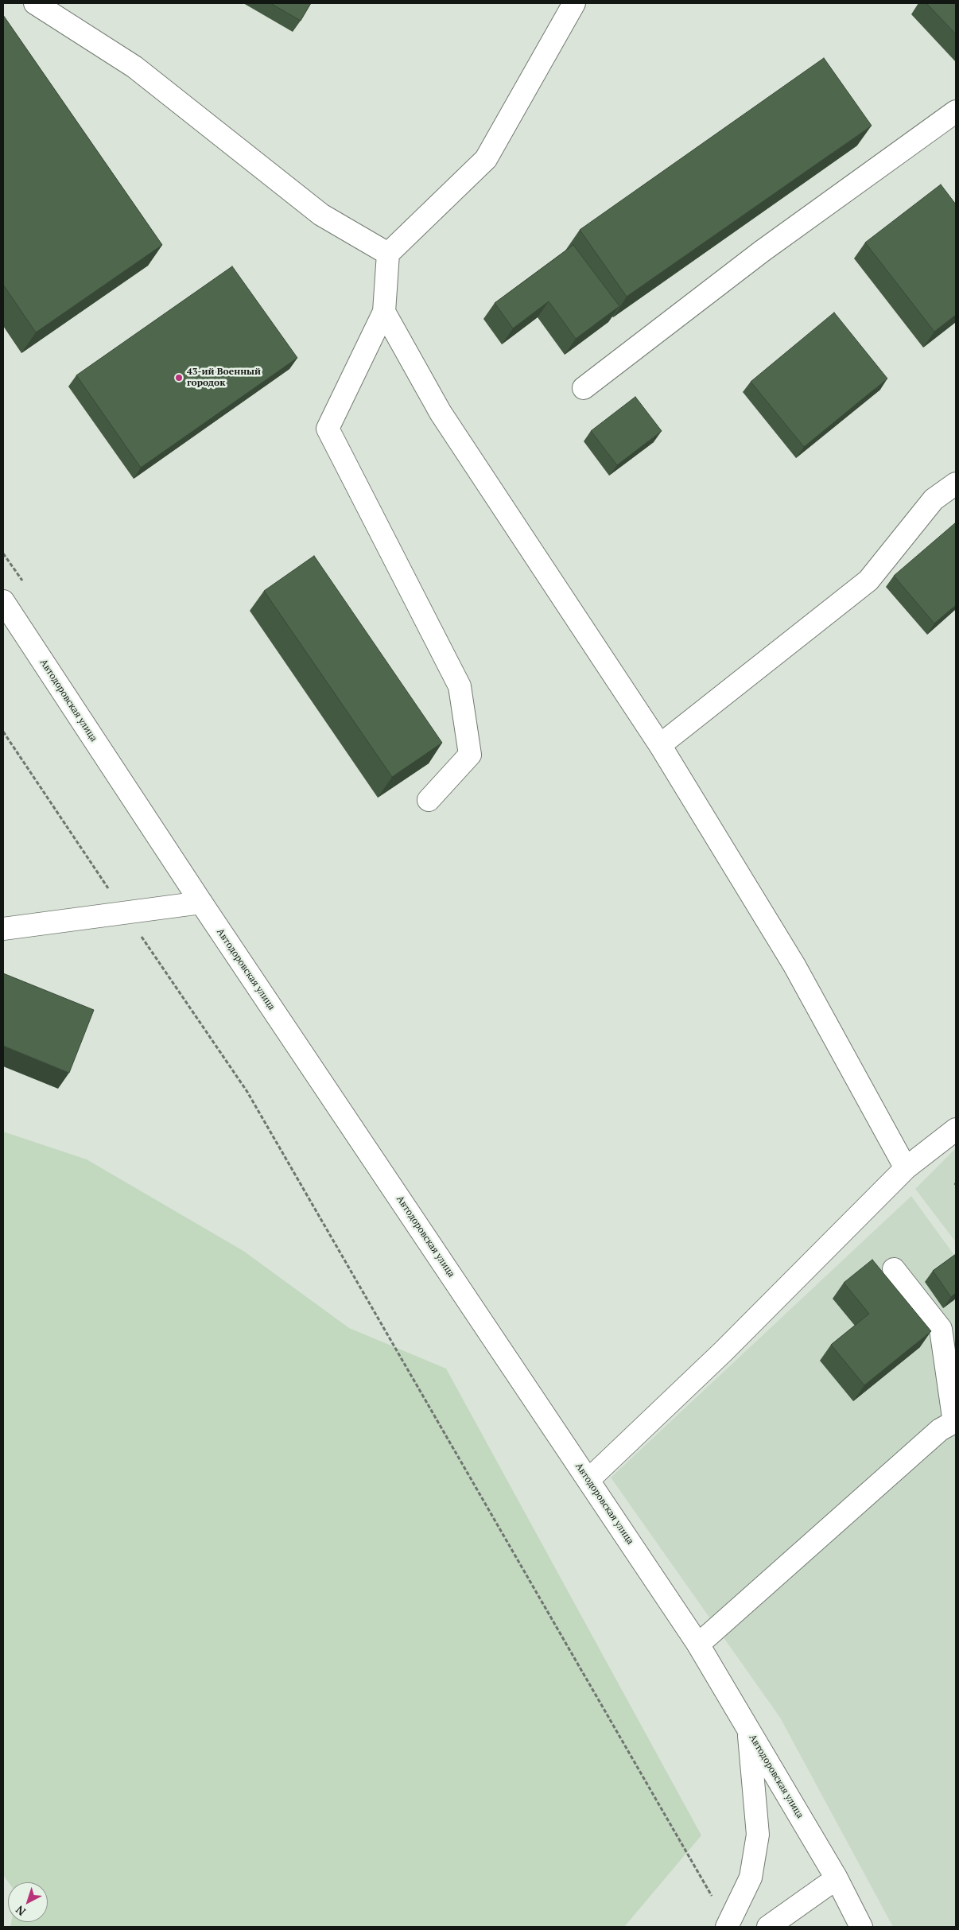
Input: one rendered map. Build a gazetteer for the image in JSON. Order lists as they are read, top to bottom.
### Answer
{
  "streets": {
    "main road": ["Автодоровская улица"]
  },
  "places": ["43-ий Военный городок"],
  "north": "bottom left"
}
